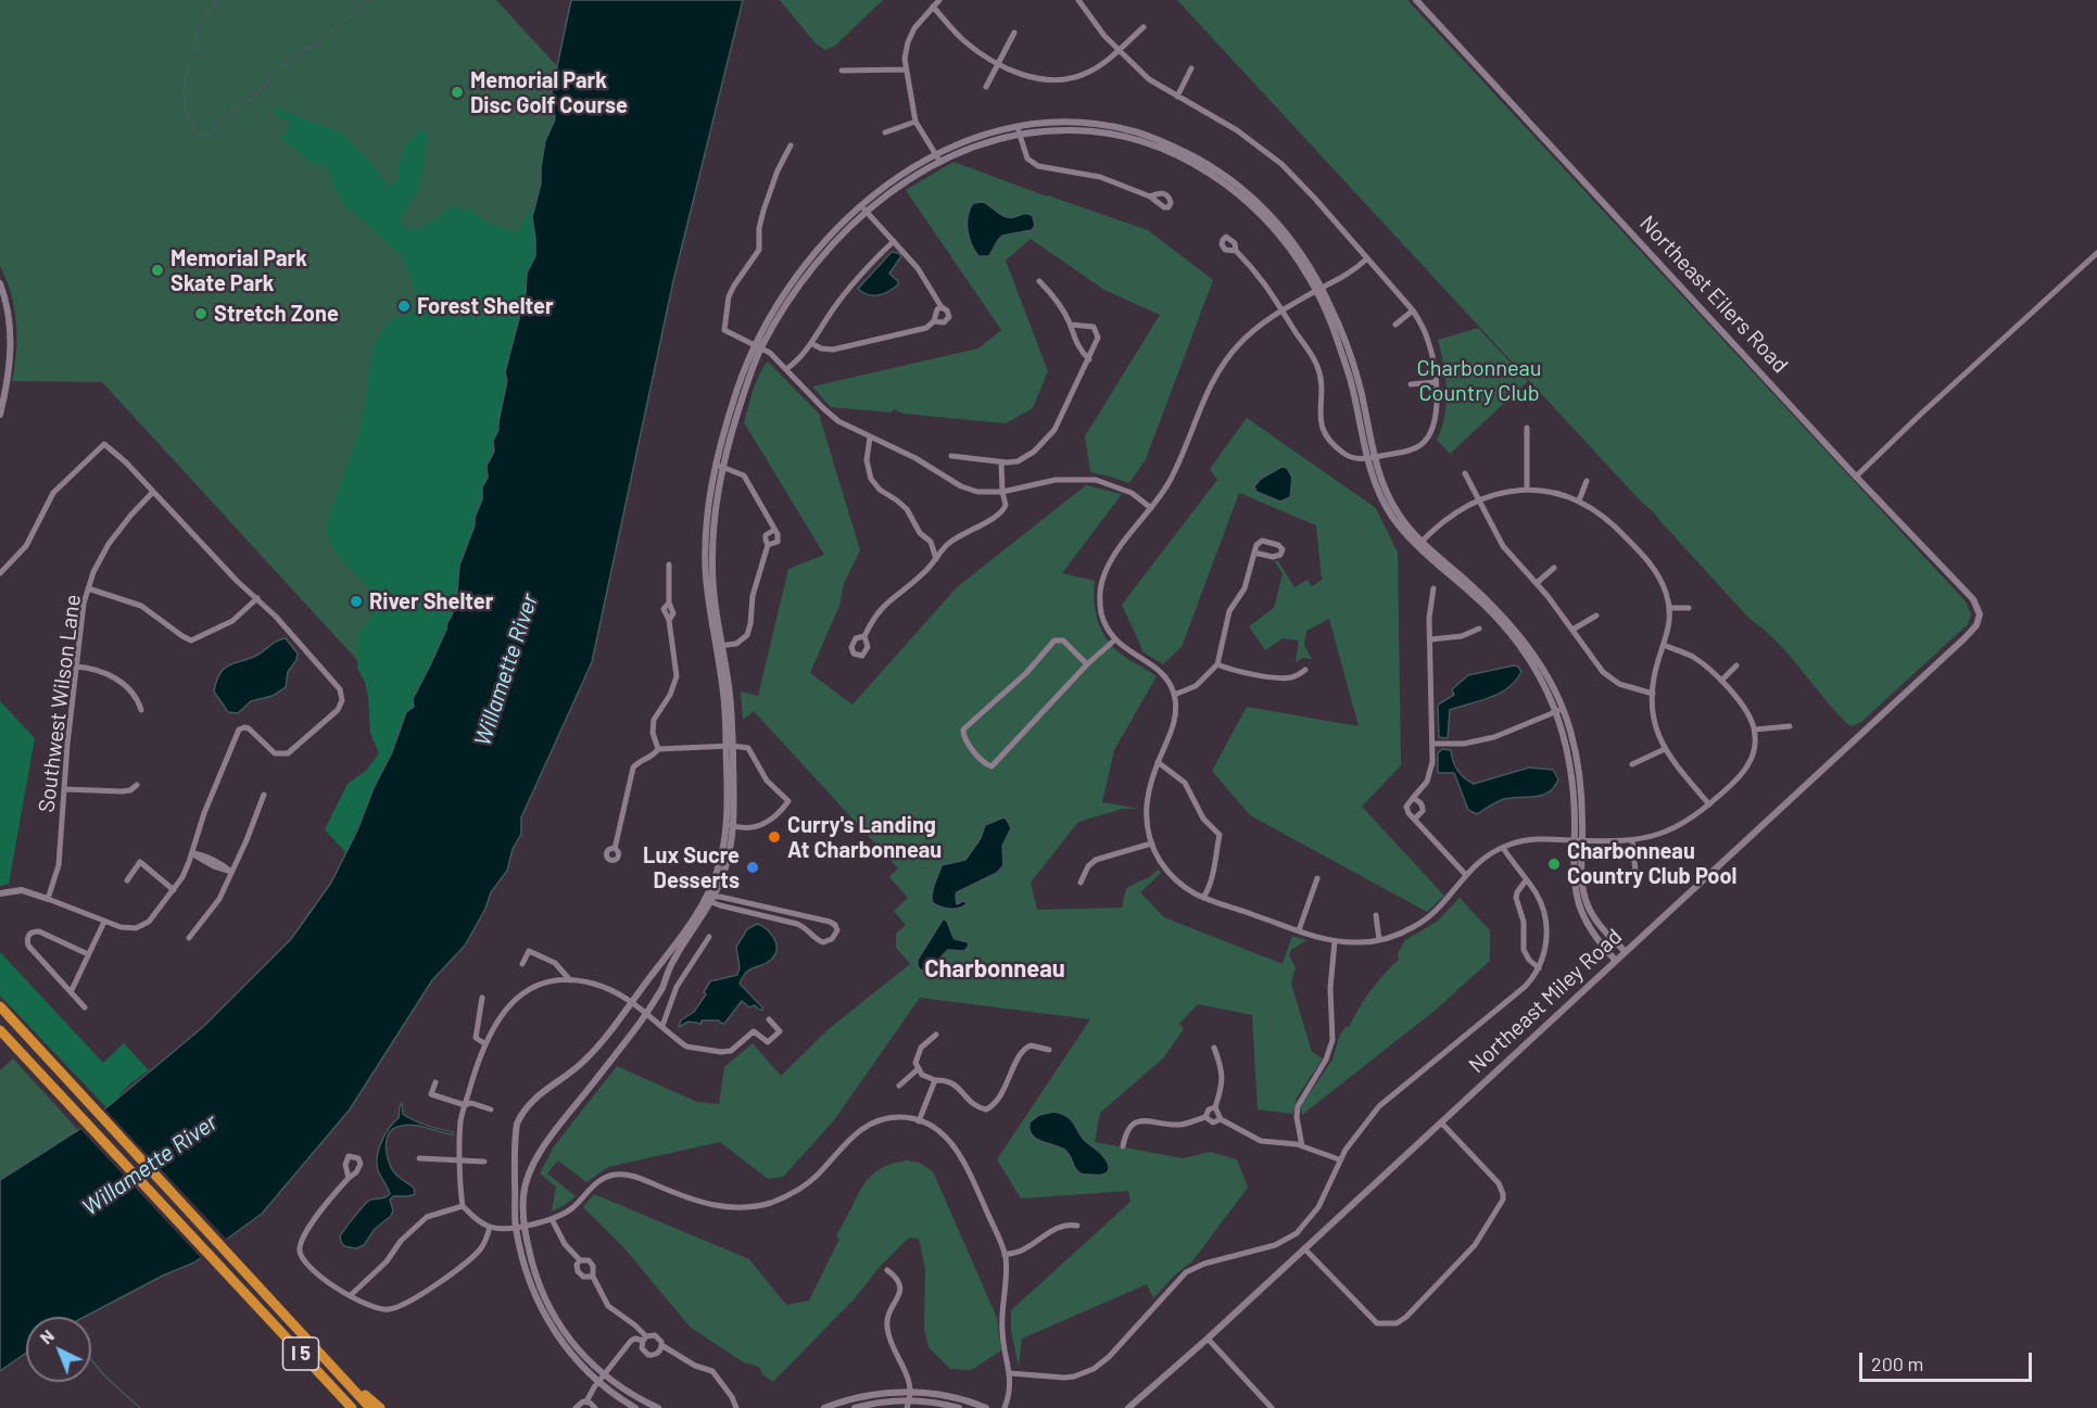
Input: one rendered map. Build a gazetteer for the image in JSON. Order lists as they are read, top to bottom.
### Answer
{
  "streets": {
    "highway": ["I 5"],
    "street": ["Northeast Eilers Road", "Southwest Wilson Lane", "Northeast Miley Road"]
  },
  "crossings": [
    ["Northeast Eilers Road", "Northeast Miley Road"]
  ],
  "districts": ["Charbonneau"],
  "water": ["Willamette River"],
  "parks": ["Charbonneau Country Club"],
  "places": [
    "Memorial Park Disc Golf Course",
    "Memorial Park Skate Park",
    "Forest Shelter",
    "Stretch Zone",
    "River Shelter",
    "Curry's Landing At Charbonneau",
    "Charbonneau Country Club Pool",
    "Lux Sucre Desserts"
  ],
  "scale_bar": "200 m",
  "north": "top left"
}
